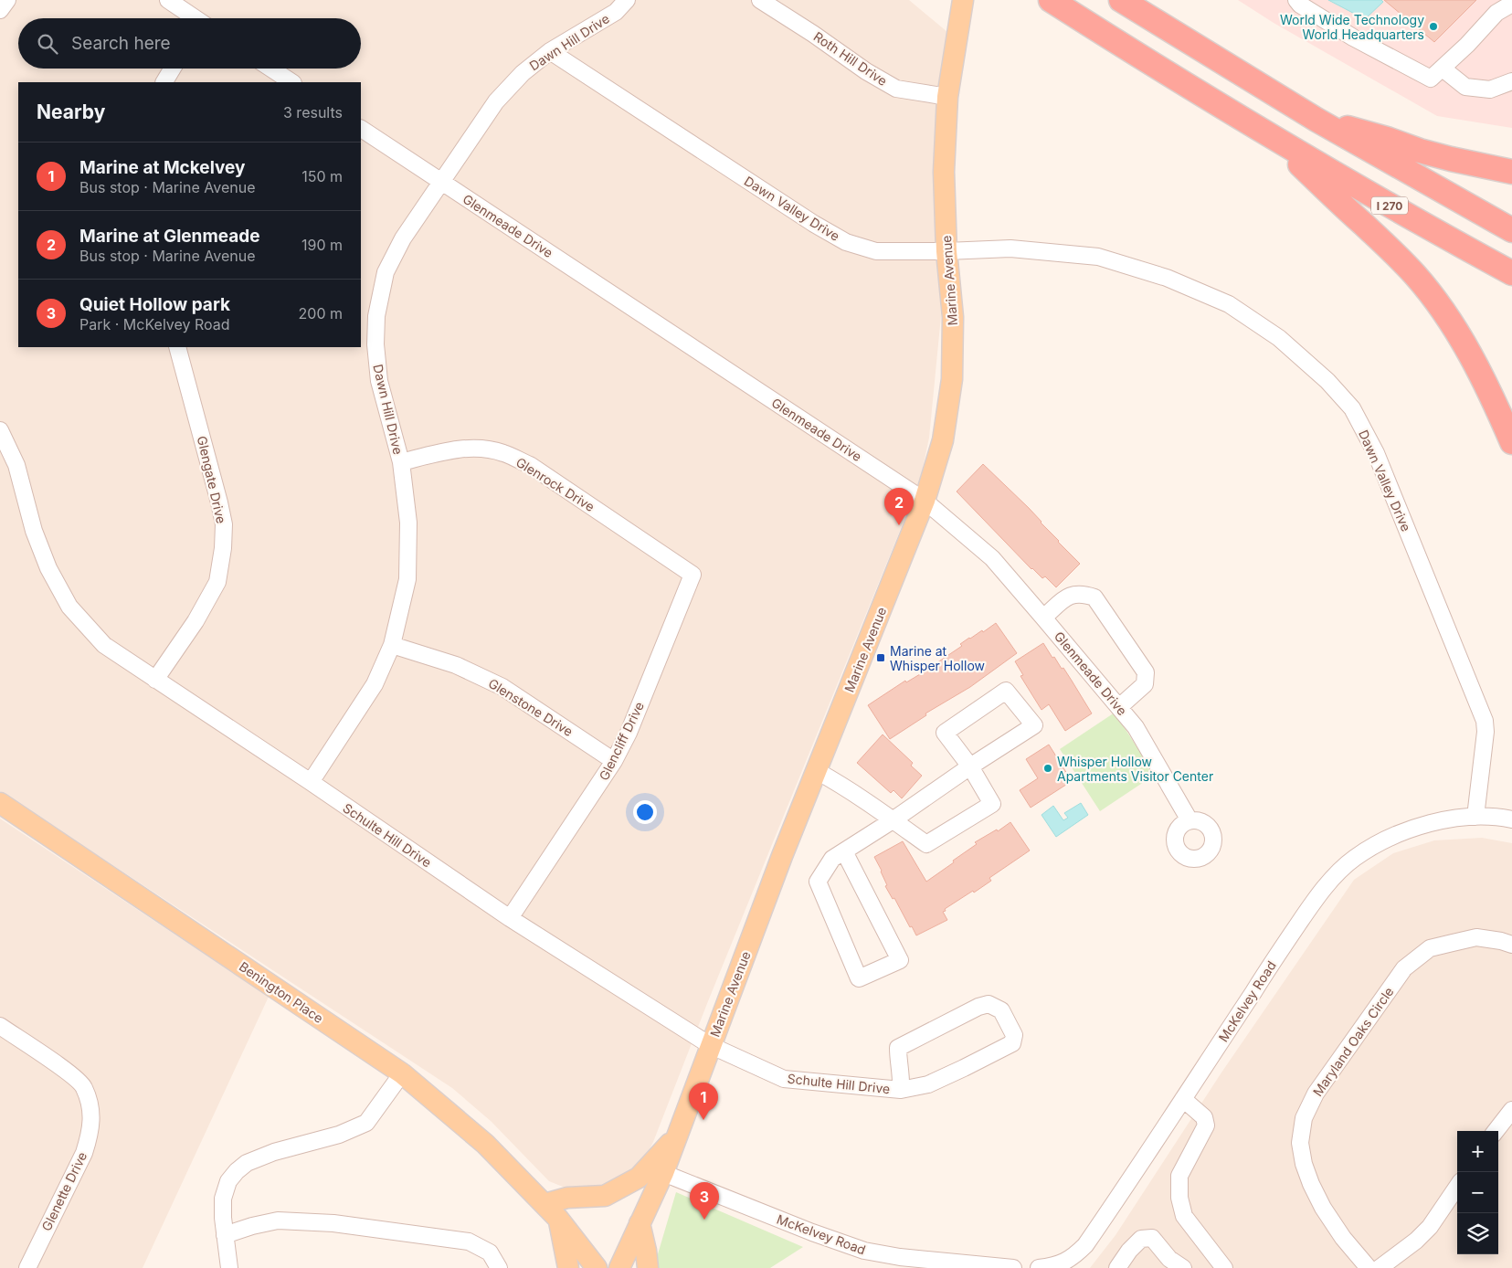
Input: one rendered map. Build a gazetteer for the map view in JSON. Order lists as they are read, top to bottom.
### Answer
{
  "streets": {
    "highway": ["I 270"],
    "main road": ["Marine Avenue", "Benington Place"],
    "street": [
      "Dawn Hill Drive",
      "Roth Hill Drive",
      "Dawn Valley Drive",
      "Glenmeade Drive",
      "Glengate Drive",
      "Glenrock Drive",
      "Glenstone Drive",
      "Glencliff Drive",
      "Schulte Hill Drive",
      "McKelvey Road",
      "Maryland Oaks Circle",
      "Glenette Drive"
    ]
  },
  "crossings": [
    ["Dawn Hill Drive", "Dawn Valley Drive"],
    ["Dawn Hill Drive", "Glenmeade Drive"],
    ["Dawn Hill Drive", "Glenrock Drive"],
    ["Dawn Hill Drive", "Glenstone Drive"],
    ["Dawn Hill Drive", "Schulte Hill Drive"],
    ["Roth Hill Drive", "Marine Avenue"],
    ["Dawn Valley Drive", "Marine Avenue"],
    ["Dawn Valley Drive", "McKelvey Road"],
    ["Glenmeade Drive", "Marine Avenue"],
    ["Marine Avenue", "Schulte Hill Drive"],
    ["Marine Avenue", "McKelvey Road"],
    ["Glengate Drive", "Schulte Hill Drive"],
    ["Glenrock Drive", "Glencliff Drive"],
    ["Glenstone Drive", "Glencliff Drive"],
    ["Glencliff Drive", "Schulte Hill Drive"]
  ],
  "places": {
    "other": ["World Wide Technology World Headquarters", "Whisper Hollow Apartments Visitor Center"],
    "transit": ["Marine at Whisper Hollow"]
  },
  "page": {
    "search": "Search here",
    "heading": ["Nearby", "3 results"],
    "list": [
      {
        "mark": "1",
        "name": "Marine at Mckelvey",
        "note": "Bus stop · Marine Avenue",
        "value": "150 m"
      },
      {
        "mark": "2",
        "name": "Marine at Glenmeade",
        "note": "Bus stop · Marine Avenue",
        "value": "190 m"
      },
      {
        "mark": "3",
        "name": "Quiet Hollow park",
        "note": "Park · McKelvey Road",
        "value": "200 m"
      }
    ],
    "pins": ["2", "1", "3"],
    "map_buttons": ["+", "−"]
  }
}
